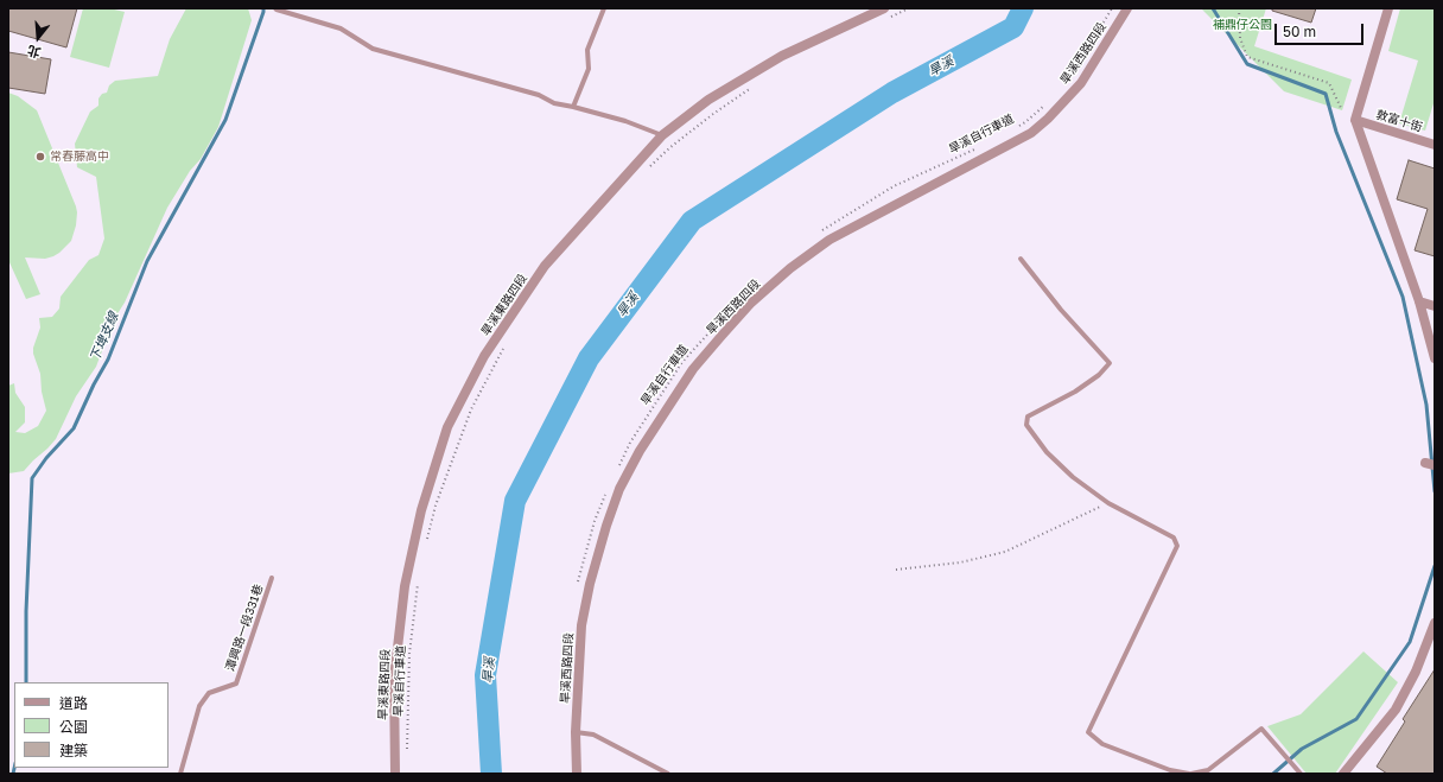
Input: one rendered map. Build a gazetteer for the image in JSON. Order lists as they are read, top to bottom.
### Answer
{
  "streets": {
    "street": ["旱溪西路四段", "敦富十街", "旱溪東路四段"],
    "lane": ["潭興路一段331巷"],
    "path": ["旱溪自行車道"]
  },
  "water": ["旱溪", "下埤支線"],
  "parks": ["補鼎仔公園"],
  "places": ["常春藤高中"],
  "legend": ["道路", "公園", "建築"],
  "scale_bar": "50 m",
  "north": "bottom"
}
